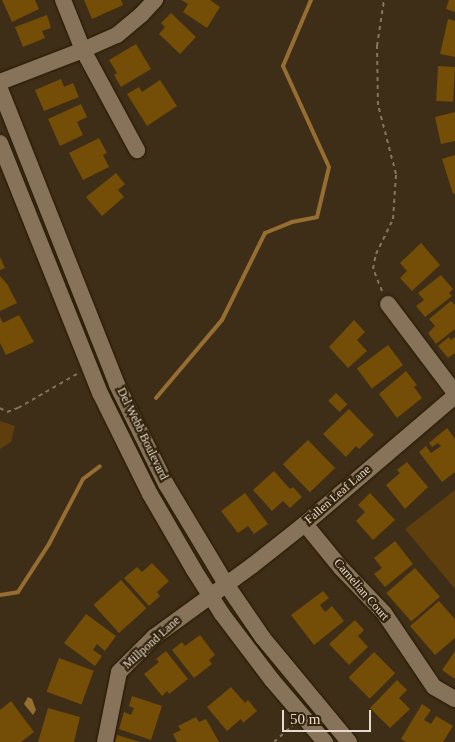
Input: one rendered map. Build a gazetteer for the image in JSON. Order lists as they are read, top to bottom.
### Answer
{
  "streets": {
    "street": [
      "Del Webb Boulevard",
      "Fallen Leaf Lane",
      "Carnelian Court",
      "Millpond Lane"
    ]
  },
  "crossings": [
    ["Del Webb Boulevard", "Fallen Leaf Lane"],
    ["Del Webb Boulevard", "Millpond Lane"],
    ["Fallen Leaf Lane", "Carnelian Court"],
    ["Fallen Leaf Lane", "Millpond Lane"]
  ],
  "scale_bar": "50 m"
}
